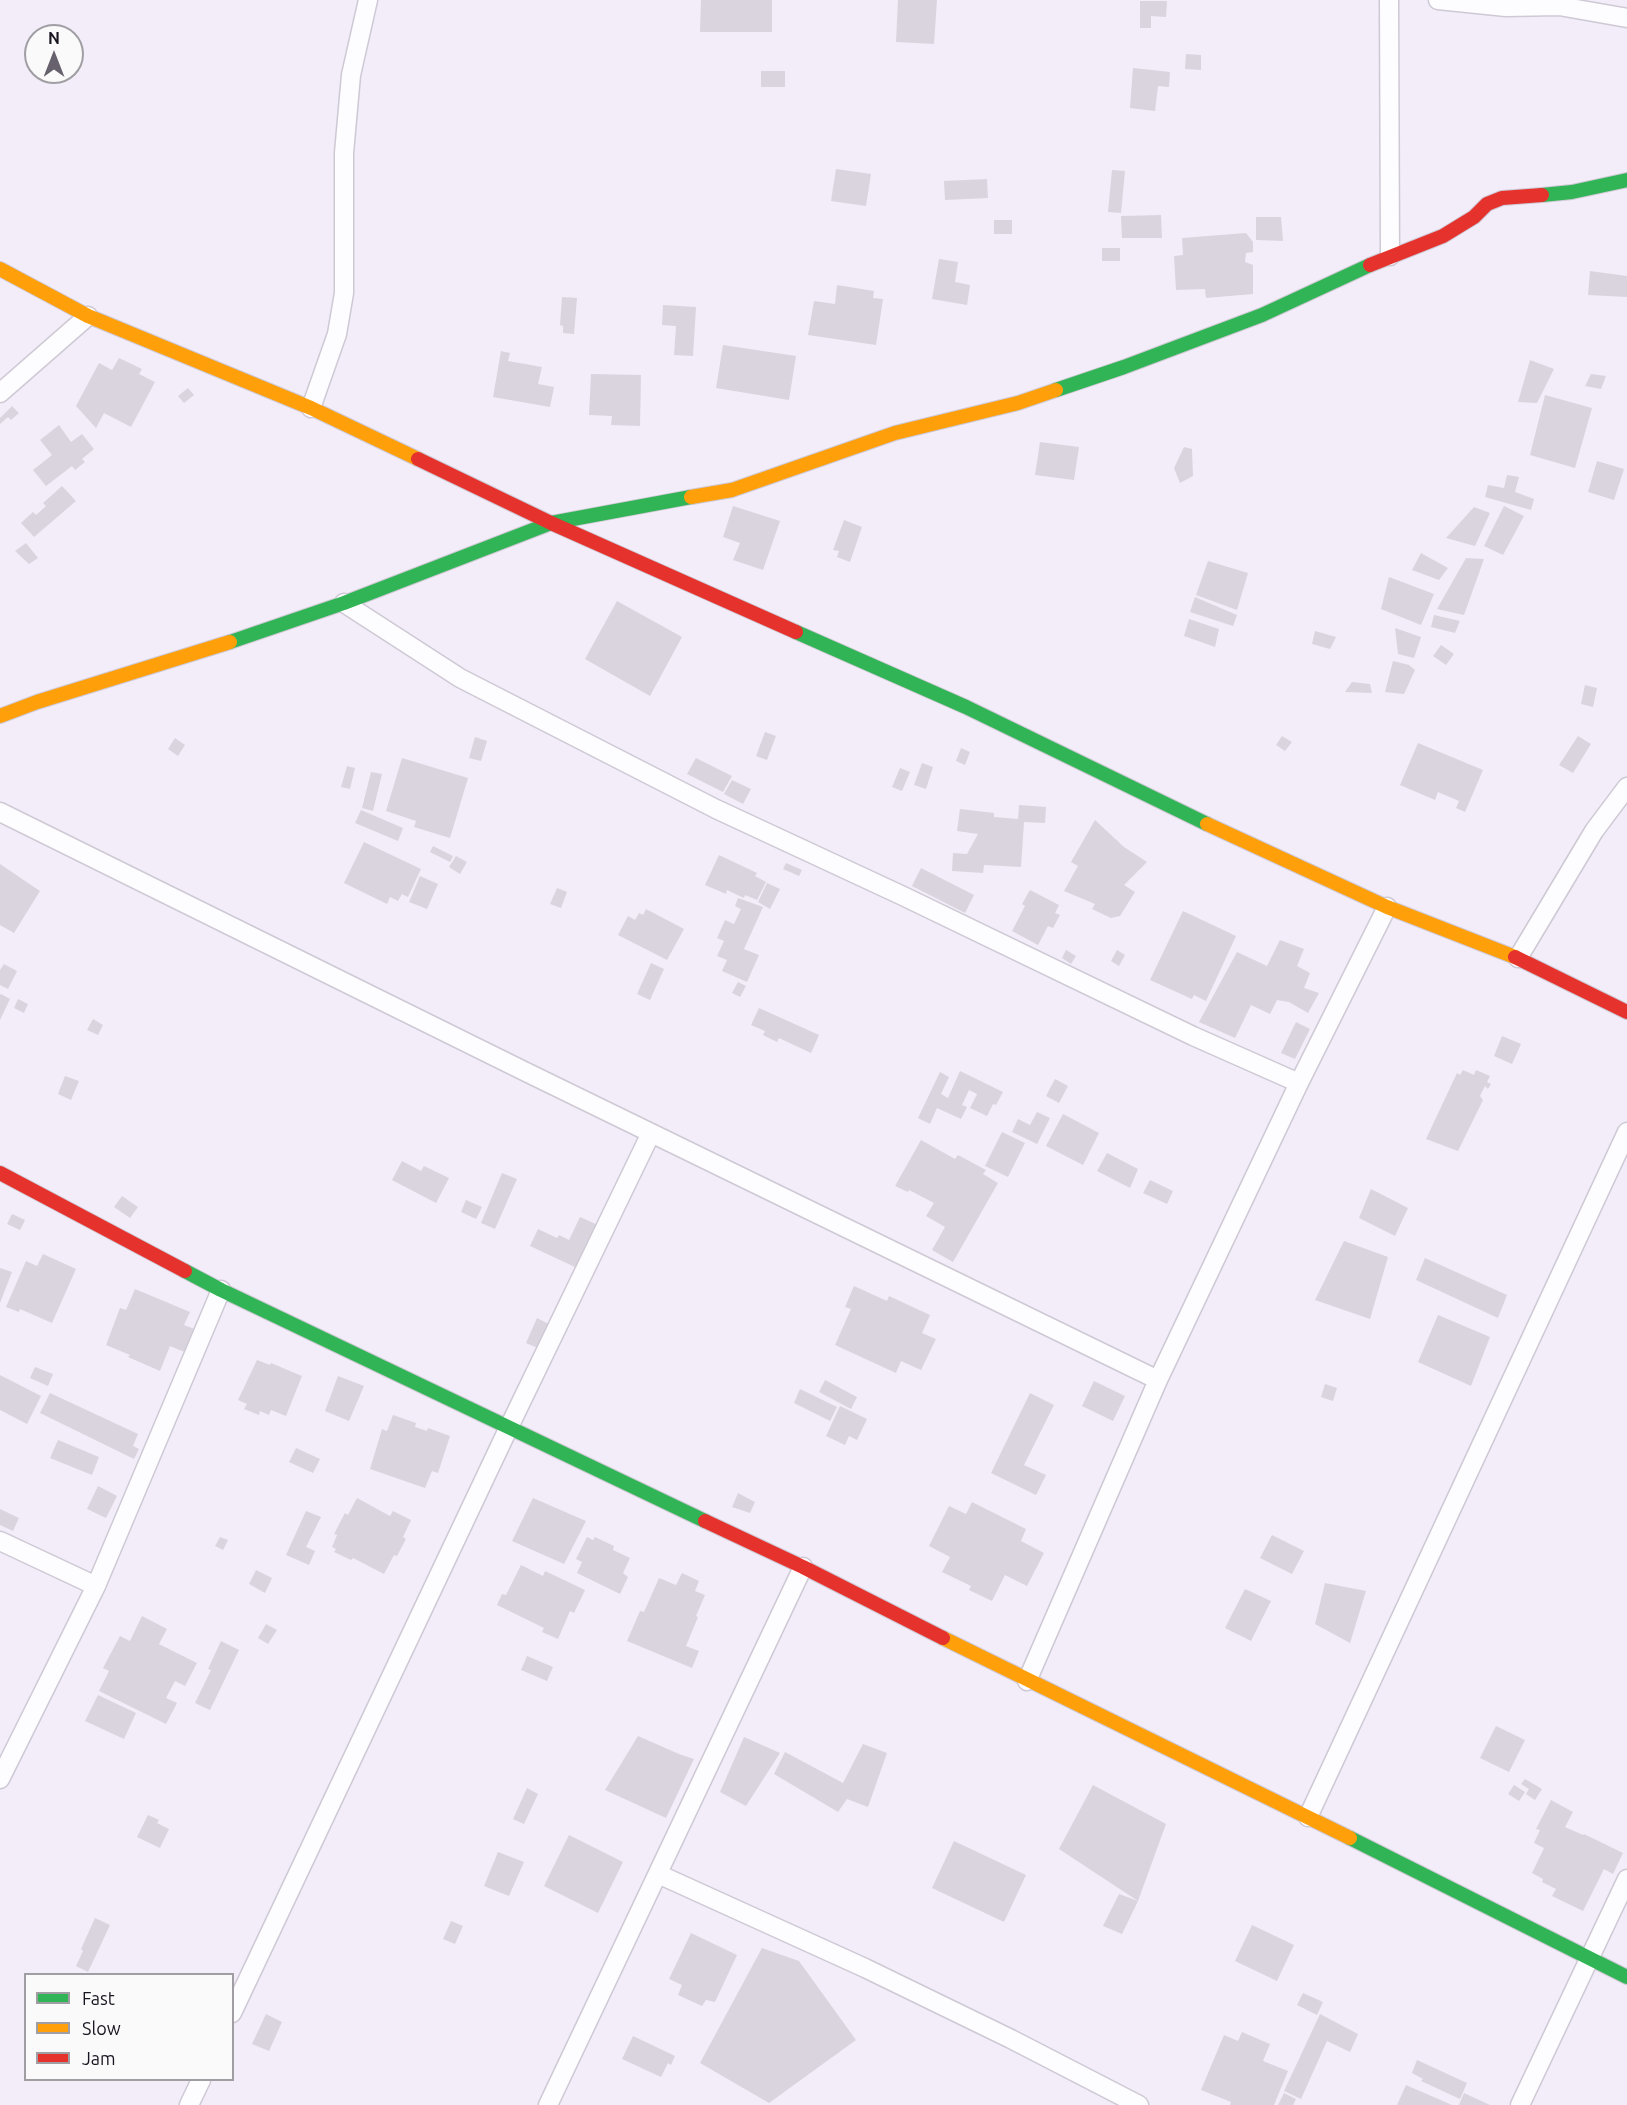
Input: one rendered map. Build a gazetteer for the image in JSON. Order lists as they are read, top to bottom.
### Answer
{
  "legend": ["Fast", "Slow", "Jam"],
  "north": "top"
}
